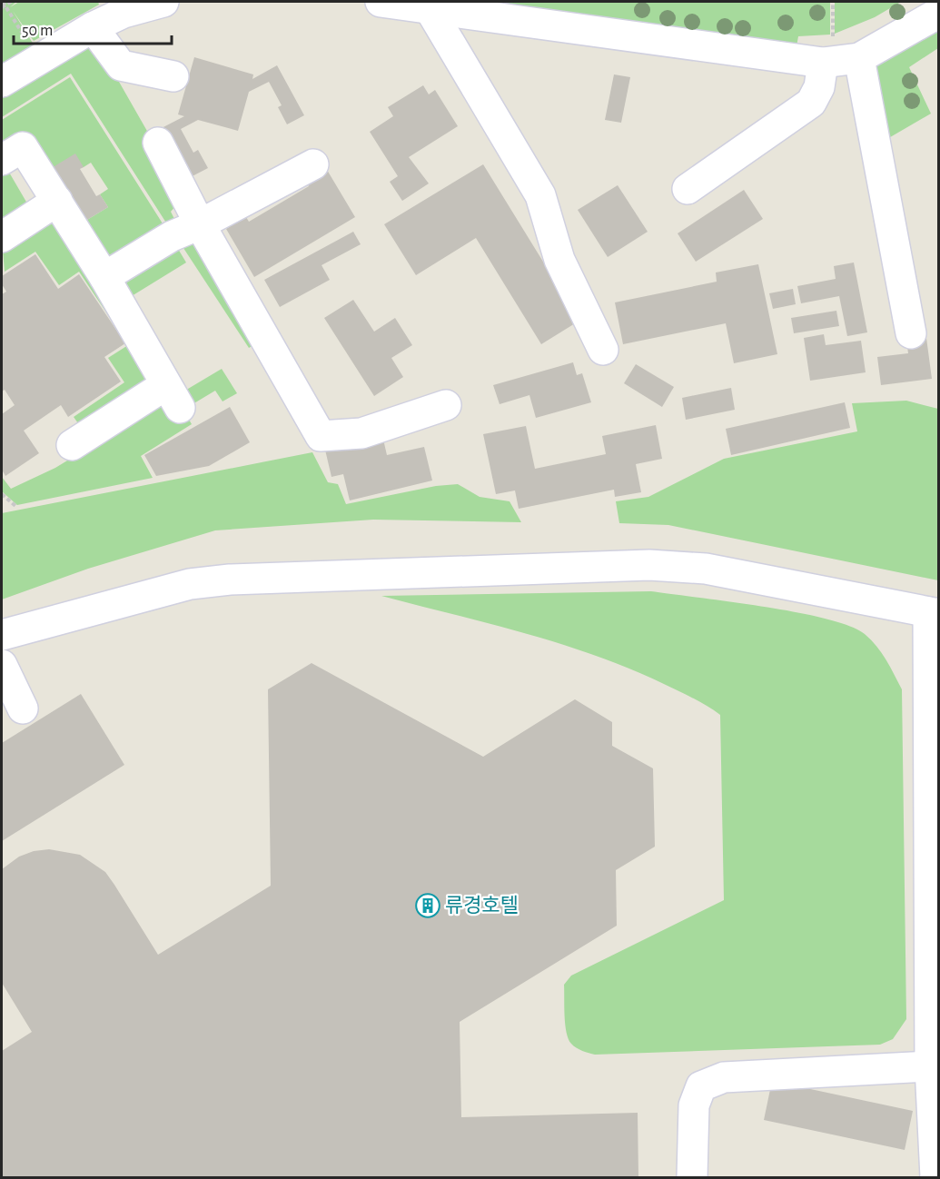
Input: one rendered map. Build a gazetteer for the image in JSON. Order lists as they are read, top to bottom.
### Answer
{
  "places": {
    "building": ["류경호텔"]
  },
  "scale_bar": "50 m"
}
